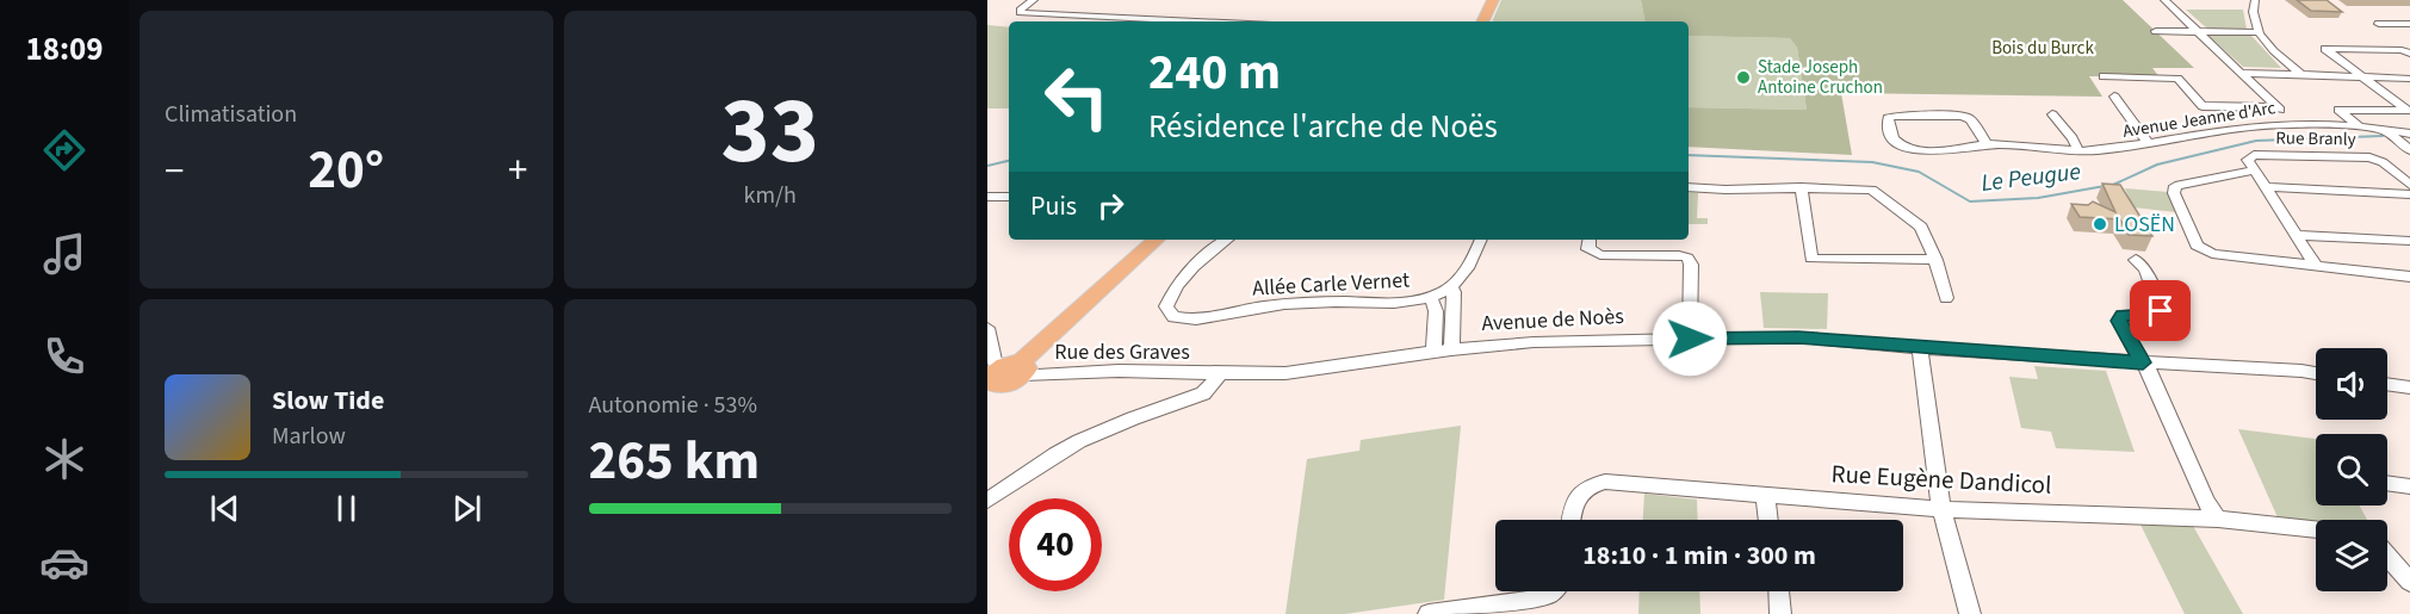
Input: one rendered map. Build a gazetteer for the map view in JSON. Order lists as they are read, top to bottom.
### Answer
{
  "streets": {
    "street": [
      "Avenue Jeanne d'Arc",
      "Rue Branly",
      "Allée Carle Vernet",
      "Avenue de Noès",
      "Rue des Graves",
      "Rue Eugène Dandicol"
    ]
  },
  "crossings": [
    ["Allée Carle Vernet", "Avenue de Noès"],
    ["Avenue de Noès", "Rue des Graves"]
  ],
  "water": ["Le Peugue"],
  "parks": ["Bois du Burck"],
  "places": ["Stade Joseph Antoine Cruchon", "LOSËN"],
  "page": {
    "tabs": "18:09",
    "tile": [
      "Climatisation",
      ["33", "km/h"],
      ["Autonomie · 53%", "265 km"]
    ],
    "turn": ["240 m", "Résidence l'arche de Noës"],
    "heat": ["−", "20°", "+"],
    "then": "Puis",
    "song": ["Slow Tide", "Marlow"],
    "limit": "40",
    "trip": "18:10 · 1 min · 300 m"
  }
}
